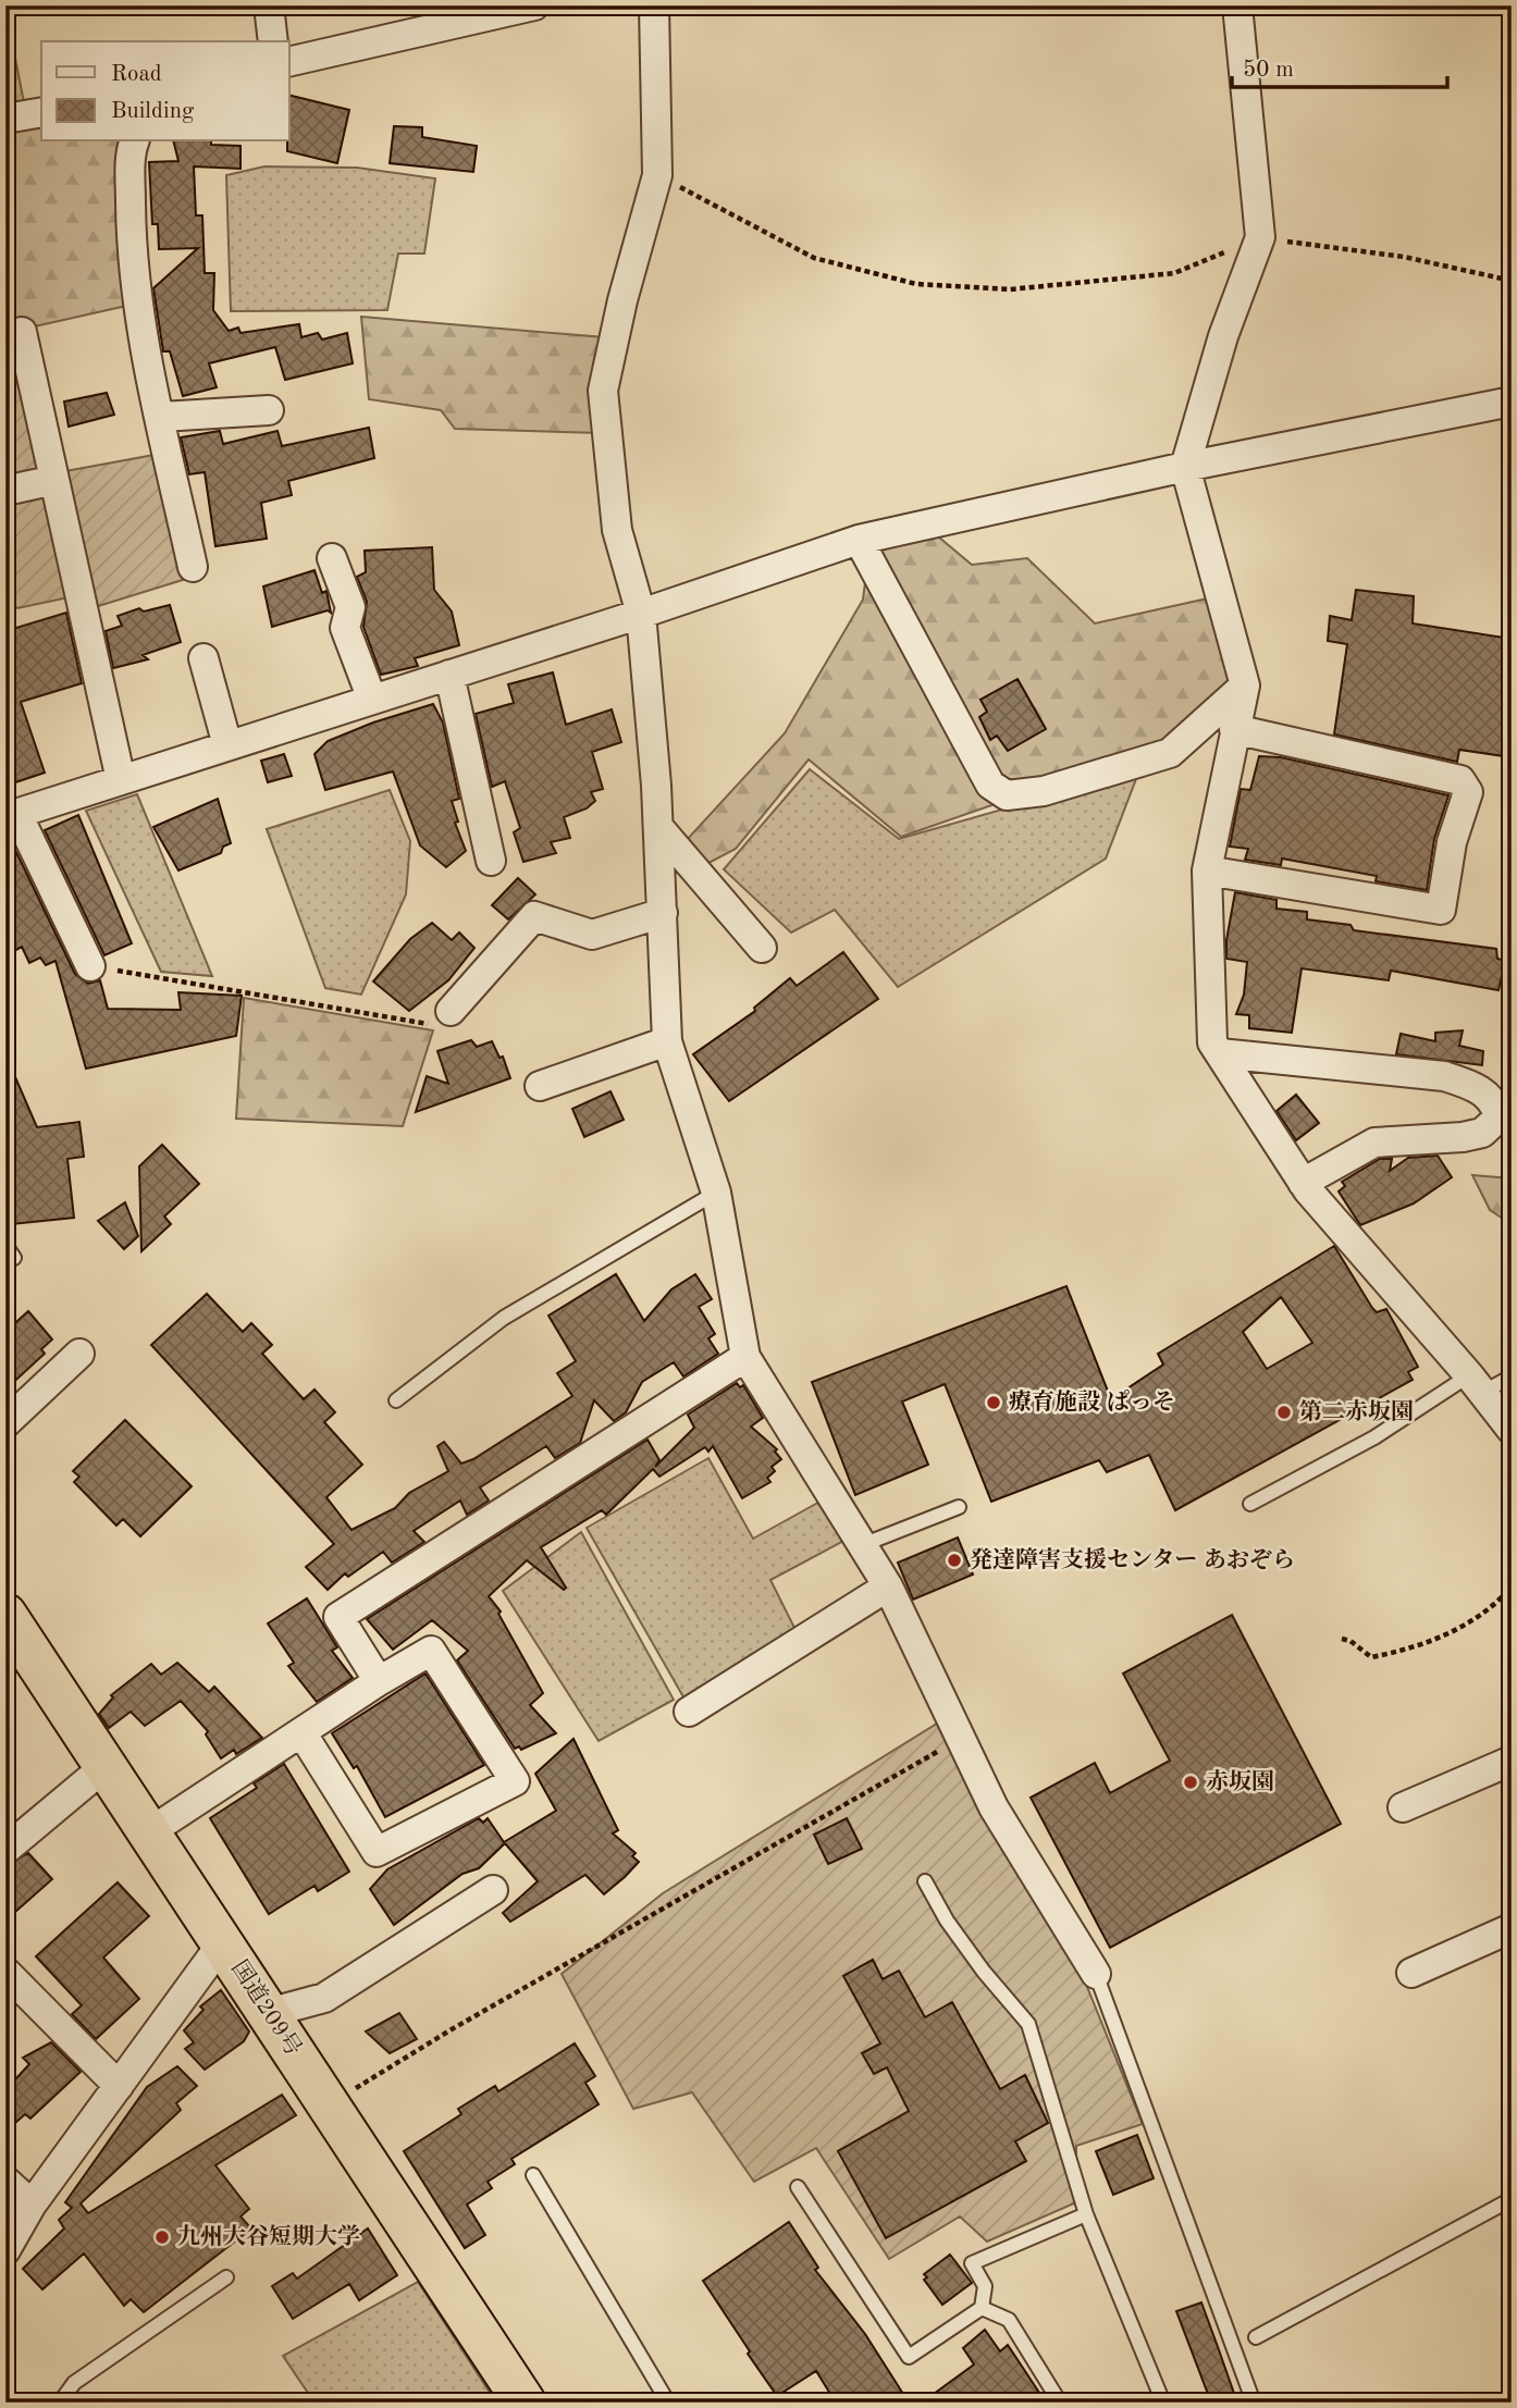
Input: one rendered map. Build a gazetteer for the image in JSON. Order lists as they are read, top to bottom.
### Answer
{
  "streets": {
    "highway": ["国道209号"]
  },
  "places": [
    "療育施設 ぱっそ",
    "第二赤坂園",
    "発達障害支援センター あおぞら",
    "赤坂園",
    "九州大谷短期大学"
  ],
  "legend": ["Road", "Building"],
  "scale_bar": "50 m"
}
